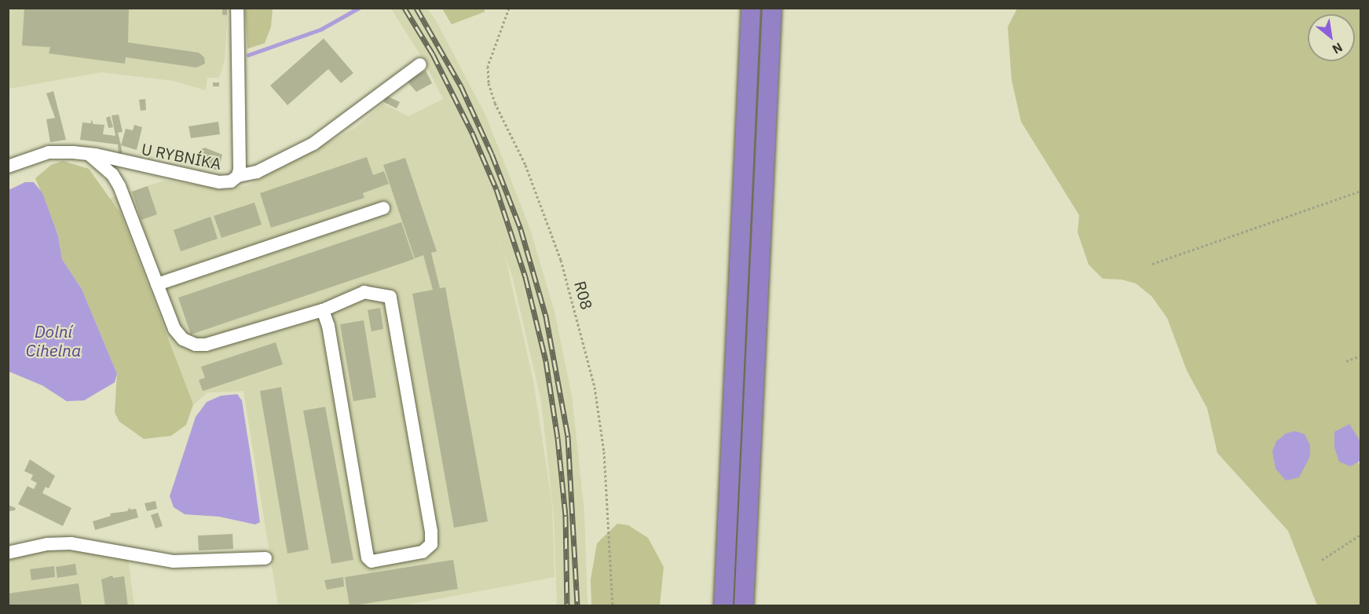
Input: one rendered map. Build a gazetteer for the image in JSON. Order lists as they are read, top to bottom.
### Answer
{
  "streets": {
    "street": ["U RYBNÍKA"],
    "path": ["R08"]
  },
  "water": ["Dolní Cihelna"],
  "north": "bottom right"
}
